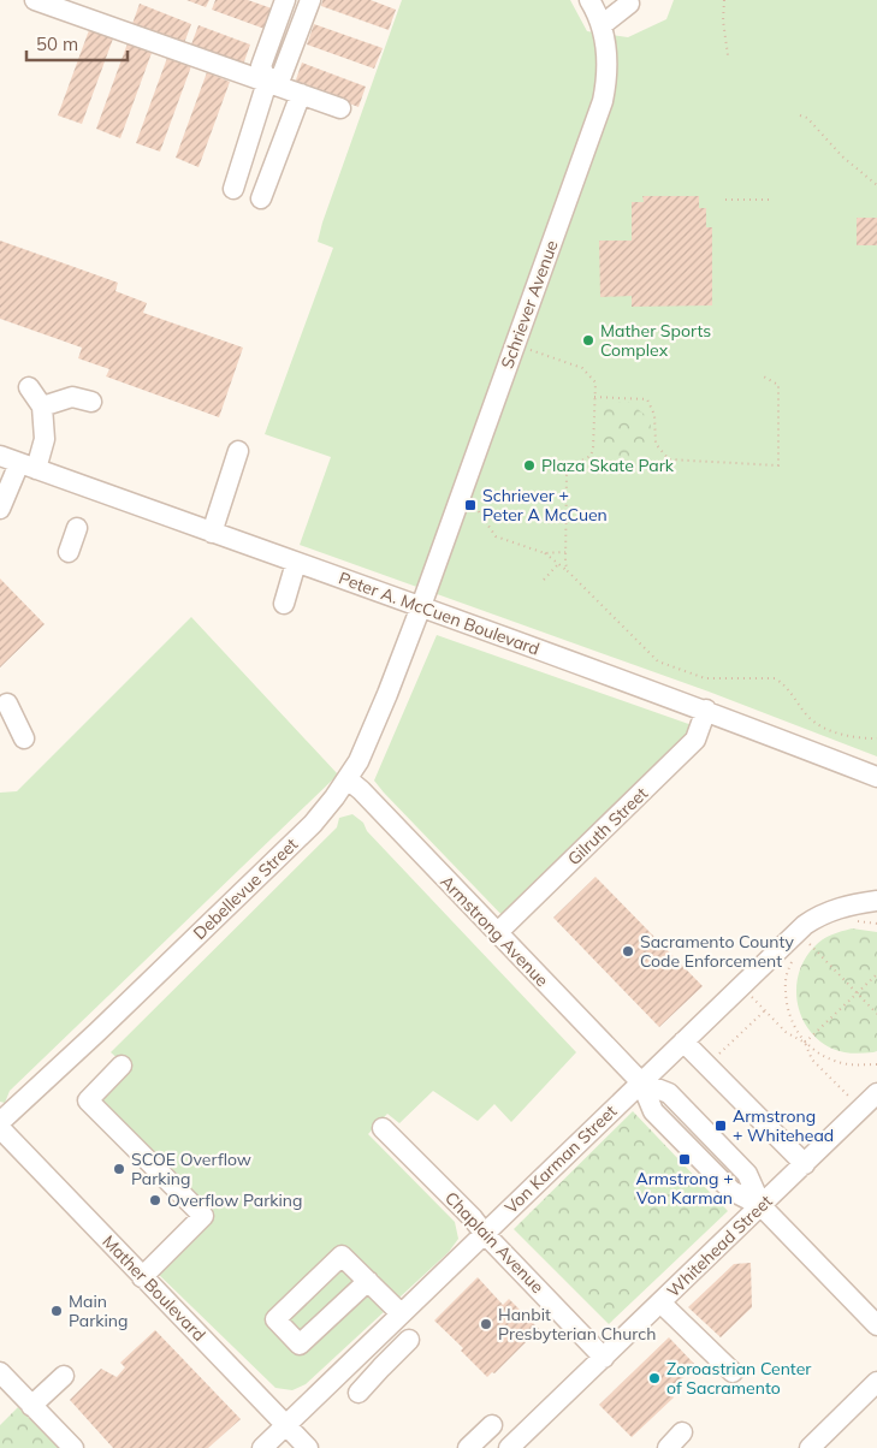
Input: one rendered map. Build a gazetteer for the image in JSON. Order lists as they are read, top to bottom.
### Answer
{
  "streets": {
    "street": [
      "Schriever Avenue",
      "Peter A. McCuen Boulevard",
      "Gilruth Street",
      "Debellevue Street",
      "Armstrong Avenue",
      "Von Karman Street",
      "Chaplain Avenue",
      "Whitehead Street",
      "Mather Boulevard"
    ]
  },
  "crossings": [
    ["Schriever Avenue", "Peter A. McCuen Boulevard"],
    ["Schriever Avenue", "Debellevue Street"],
    ["Peter A. McCuen Boulevard", "Gilruth Street"],
    ["Peter A. McCuen Boulevard", "Debellevue Street"],
    ["Gilruth Street", "Armstrong Avenue"],
    ["Debellevue Street", "Armstrong Avenue"],
    ["Armstrong Avenue", "Von Karman Street"],
    ["Armstrong Avenue", "Whitehead Street"],
    ["Von Karman Street", "Chaplain Avenue"],
    ["Von Karman Street", "Mather Boulevard"],
    ["Chaplain Avenue", "Whitehead Street"]
  ],
  "places": {
    "other": [
      "Mather Sports Complex",
      "Plaza Skate Park",
      "Sacramento County Code Enforcement",
      "SCOE Overflow Parking",
      "Overflow Parking",
      "Main Parking",
      "Hanbit Presbyterian Church",
      "Zoroastrian Center of Sacramento"
    ],
    "transit": ["Schriever + Peter A McCuen", "Armstrong + Whitehead", "Armstrong + Von Karman"]
  },
  "scale_bar": "50 m"
}
